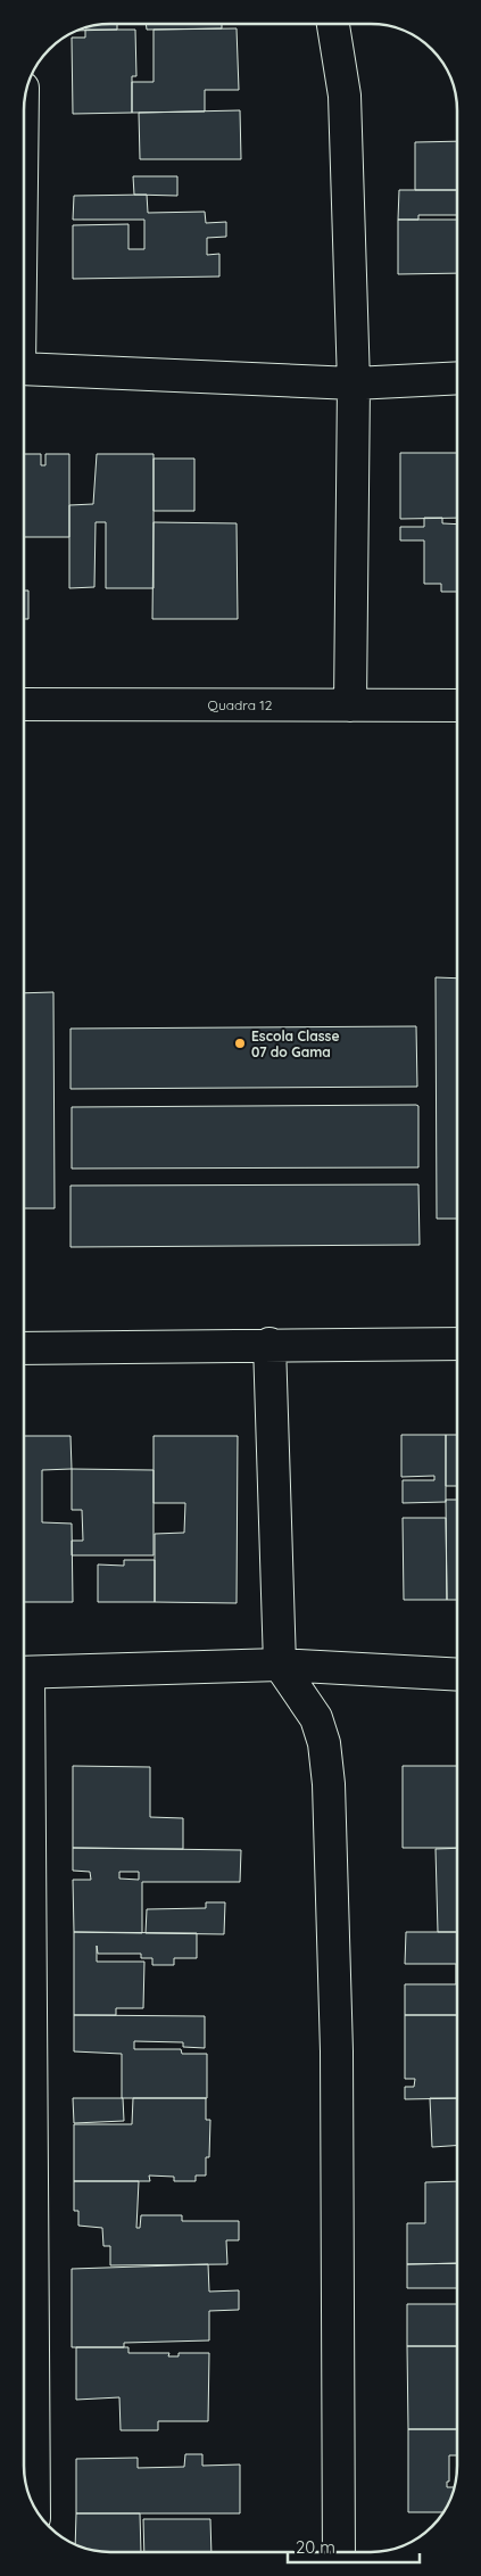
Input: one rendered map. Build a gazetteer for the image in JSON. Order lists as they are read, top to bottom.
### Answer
{
  "streets": {
    "street": ["Quadra 12"]
  },
  "places": ["Escola Classe 07 do Gama"],
  "scale_bar": "20 m"
}
